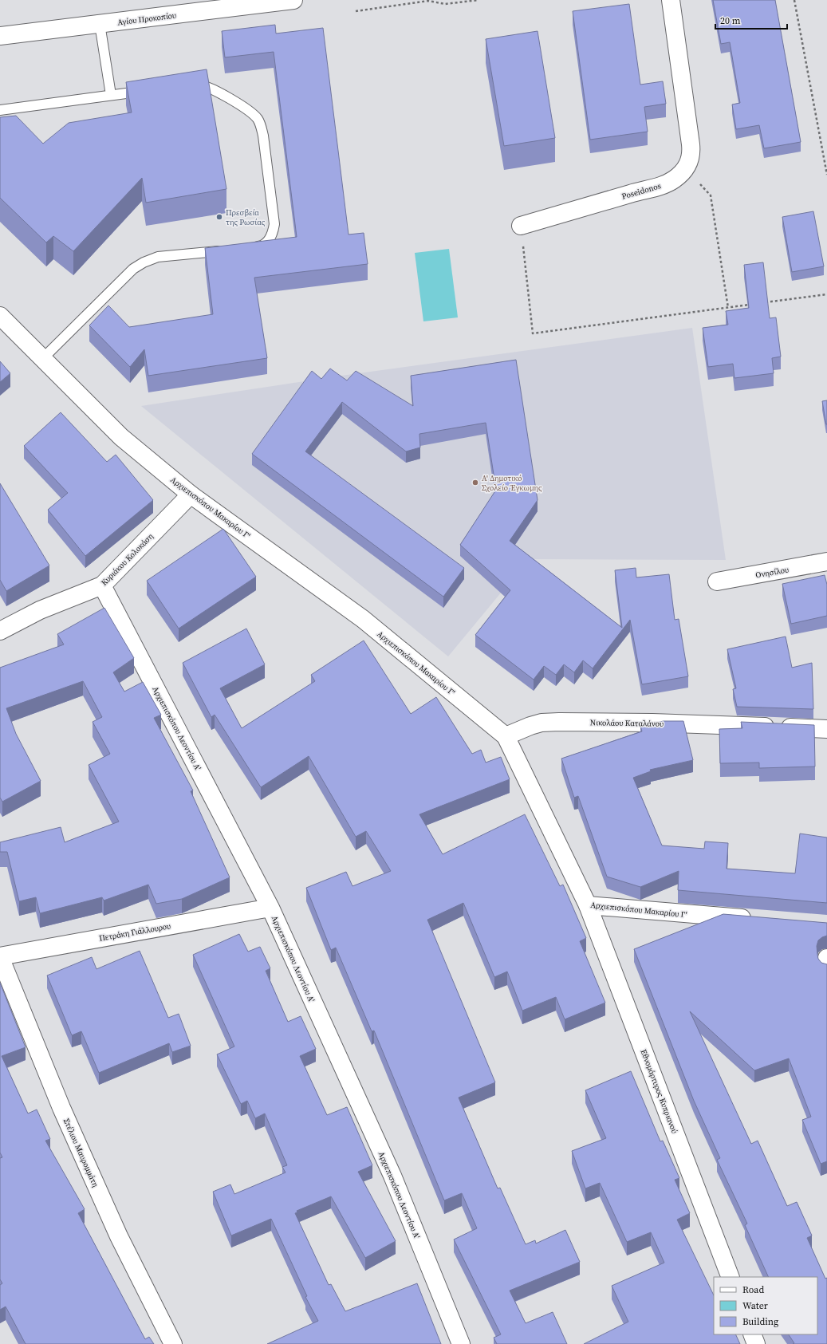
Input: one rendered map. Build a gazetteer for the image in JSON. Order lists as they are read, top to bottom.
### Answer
{
  "streets": {
    "street": [
      "Αγίου Προκοπίου",
      "Poseidonos",
      "Αρχιεπισκόπου Μακαρίου Γ'",
      "Κυριάκου Κολοκάση",
      "Ονησίλου",
      "Νικολάου Καταλάνου",
      "Αρχιεπισκόπου Λεοντίου Α'",
      "Πετράκη Γιάλλουρου",
      "Εθνομάρτυρος Κυπριανού",
      "Στέλιου Μαυρομμάτη"
    ]
  },
  "crossings": [
    ["Αρχιεπισκόπου Μακαρίου Γ'", "Κυριάκου Κολοκάση"],
    ["Αρχιεπισκόπου Μακαρίου Γ'", "Νικολάου Καταλάνου"],
    ["Αρχιεπισκόπου Μακαρίου Γ'", "Εθνομάρτυρος Κυπριανού"],
    ["Κυριάκου Κολοκάση", "Αρχιεπισκόπου Λεοντίου Α'"],
    ["Αρχιεπισκόπου Λεοντίου Α'", "Πετράκη Γιάλλουρου"],
    ["Πετράκη Γιάλλουρου", "Στέλιου Μαυρομμάτη"]
  ],
  "places": ["Πρεσβεία της Ρωσίας", "Α' Δημοτικό Σχολείο Έγκωμης"],
  "legend": ["Road", "Water", "Building"],
  "scale_bar": "20 m"
}
